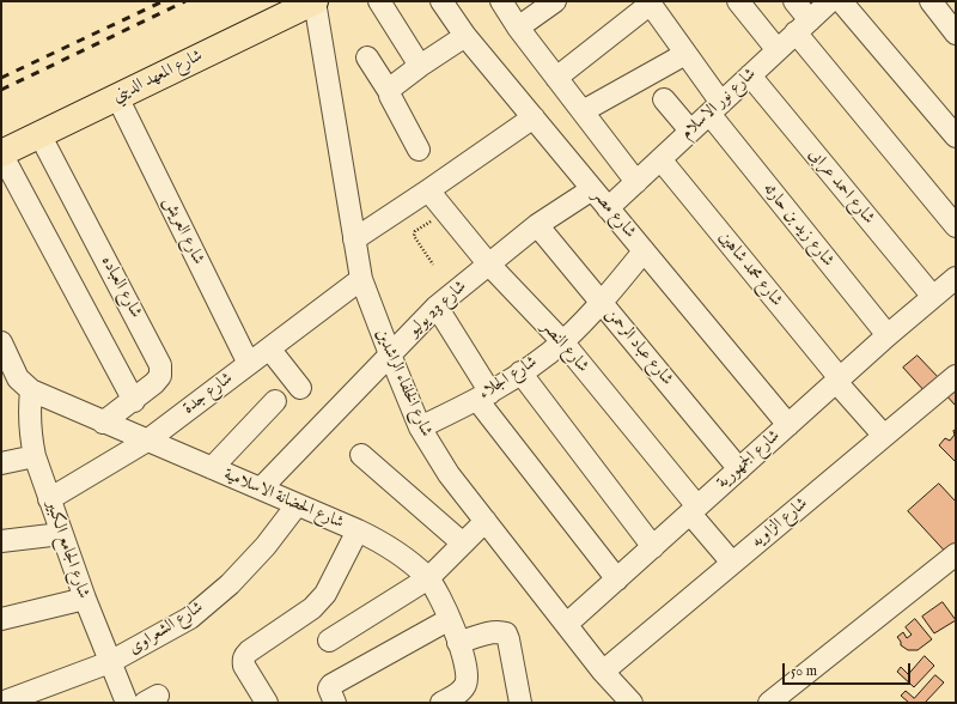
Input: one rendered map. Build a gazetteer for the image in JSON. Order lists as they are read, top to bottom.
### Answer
{
  "streets": {
    "main road": ["شارع المعهد الديني"],
    "street": [
      "شارع نور الاسلام",
      "شارع احمد عرابى",
      "شارع مصر",
      "شارع زيد بن حارثه",
      "شارع العريش",
      "شارع محمد شاهين",
      "شارع العباده",
      "شارع 23 يوليو",
      "شارع النصر",
      "شارع عباد الرحمن",
      "شارع الجلاء",
      "شارع الخلفاء الراشدين",
      "شارع جدة",
      "شارع الجمهورية",
      "شارع الحضانة الاسلامية",
      "شارع الزاويه",
      "شارع الجامع الكبير",
      "شارع الشعراوى"
    ]
  },
  "crossings": [
    ["شارع المعهد الديني", "شارع العريش"],
    ["شارع المعهد الديني", "شارع العباده"],
    ["شارع المعهد الديني", "شارع الخلفاء الراشدين"],
    ["شارع نور الاسلام", "شارع احمد عرابى"],
    ["شارع نور الاسلام", "شارع مصر"],
    ["شارع نور الاسلام", "شارع زيد بن حارثه"],
    ["شارع نور الاسلام", "شارع محمد شاهين"],
    ["شارع احمد عرابى", "شارع الجمهورية"],
    ["شارع مصر", "شارع 23 يوليو"],
    ["شارع مصر", "شارع الجلاء"],
    ["شارع مصر", "شارع الجمهورية"],
    ["شارع زيد بن حارثه", "شارع الجمهورية"],
    ["شارع العريش", "شارع جدة"],
    ["شارع محمد شاهين", "شارع الجمهورية"],
    ["شارع محمد شاهين", "شارع الزاويه"],
    ["شارع العباده", "شارع الحضانة الاسلامية"],
    ["شارع 23 يوليو", "شارع النصر"],
    ["شارع 23 يوليو", "شارع عباد الرحمن"],
    ["شارع 23 يوليو", "شارع الخلفاء الراشدين"],
    ["شارع 23 يوليو", "شارع الحضانة الاسلامية"],
    ["شارع النصر", "شارع الجلاء"],
    ["شارع النصر", "شارع الجمهورية"],
    ["شارع النصر", "شارع الزاويه"],
    ["شارع عباد الرحمن", "شارع الجلاء"],
    ["شارع عباد الرحمن", "شارع الجمهورية"],
    ["شارع الجلاء", "شارع الخلفاء الراشدين"],
    ["شارع الخلفاء الراشدين", "شارع جدة"],
    ["شارع الخلفاء الراشدين", "شارع الجمهورية"],
    ["شارع الخلفاء الراشدين", "شارع الزاويه"],
    ["شارع جدة", "شارع الحضانة الاسلامية"],
    ["شارع جدة", "شارع الجامع الكبير"],
    ["شارع الحضانة الاسلامية", "شارع الجامع الكبير"],
    ["شارع الحضانة الاسلامية", "شارع الشعراوى"],
    ["شارع الجامع الكبير", "شارع الشعراوى"]
  ],
  "scale_bar": "50 m"
}
